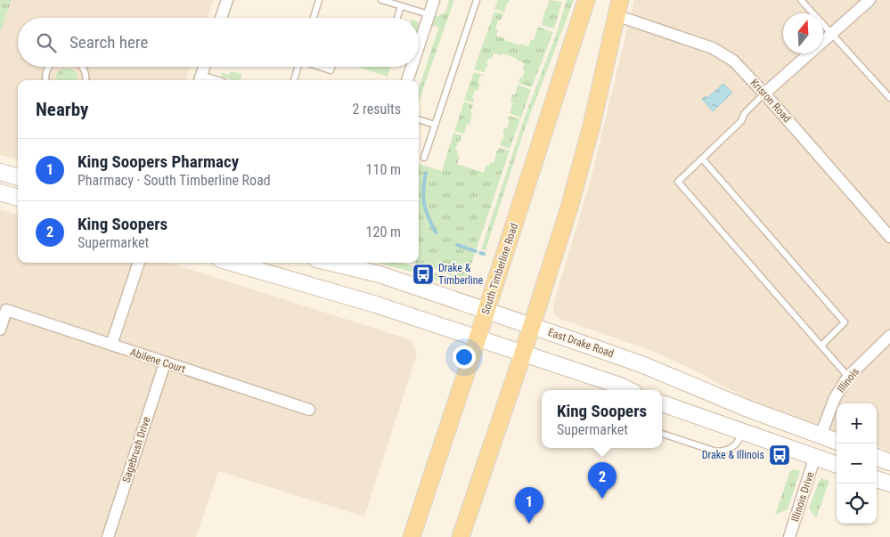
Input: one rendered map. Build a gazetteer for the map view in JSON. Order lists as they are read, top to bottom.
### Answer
{
  "streets": {
    "main road": ["South Timberline Road", "East Drake Road"],
    "street": [
      "Krisron Road",
      "Abilene Court",
      "Illinois",
      "Sagebrush Drive",
      "Illinois Drive"
    ]
  },
  "crossings": [
    ["South Timberline Road", "East Drake Road"],
    ["East Drake Road", "Illinois"],
    ["Abilene Court", "Sagebrush Drive"]
  ],
  "places": {
    "bus stop": ["Drake & Timberline", "Drake & Illinois"]
  },
  "north": "top",
  "page": {
    "search": "Search here",
    "heading": ["Nearby", "2 results"],
    "list": [
      {
        "mark": "1",
        "name": "King Soopers Pharmacy",
        "note": "Pharmacy · South Timberline Road",
        "value": "110 m"
      },
      {
        "mark": "2",
        "name": "King Soopers",
        "note": "Supermarket",
        "value": "120 m"
      }
    ],
    "popup": ["King Soopers", "Supermarket"],
    "map_buttons": ["+", "−"],
    "pins": ["2", "1"]
  }
}
